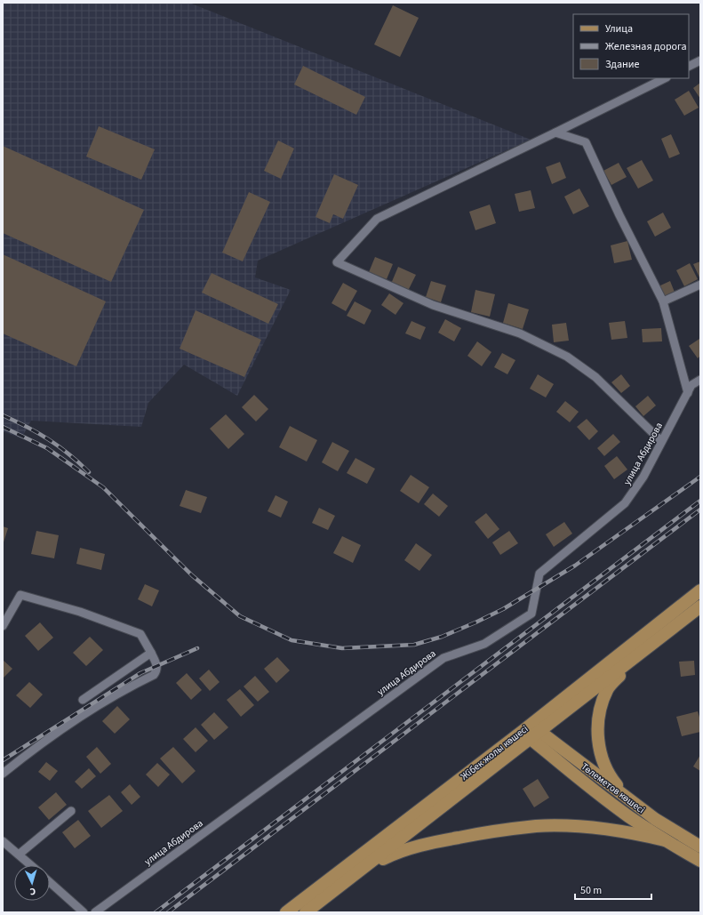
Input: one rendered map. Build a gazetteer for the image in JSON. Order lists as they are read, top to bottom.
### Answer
{
  "streets": {
    "main road": ["Жібек жолы көшесі", "Төлеметов көшесі"],
    "street": ["улица Абдирова"]
  },
  "crossings": [
    ["Жібек жолы көшесі", "Төлеметов көшесі"]
  ],
  "legend": ["Улица", "Железная дорога", "Здание"],
  "scale_bar": "50 m",
  "north": "bottom"
}
